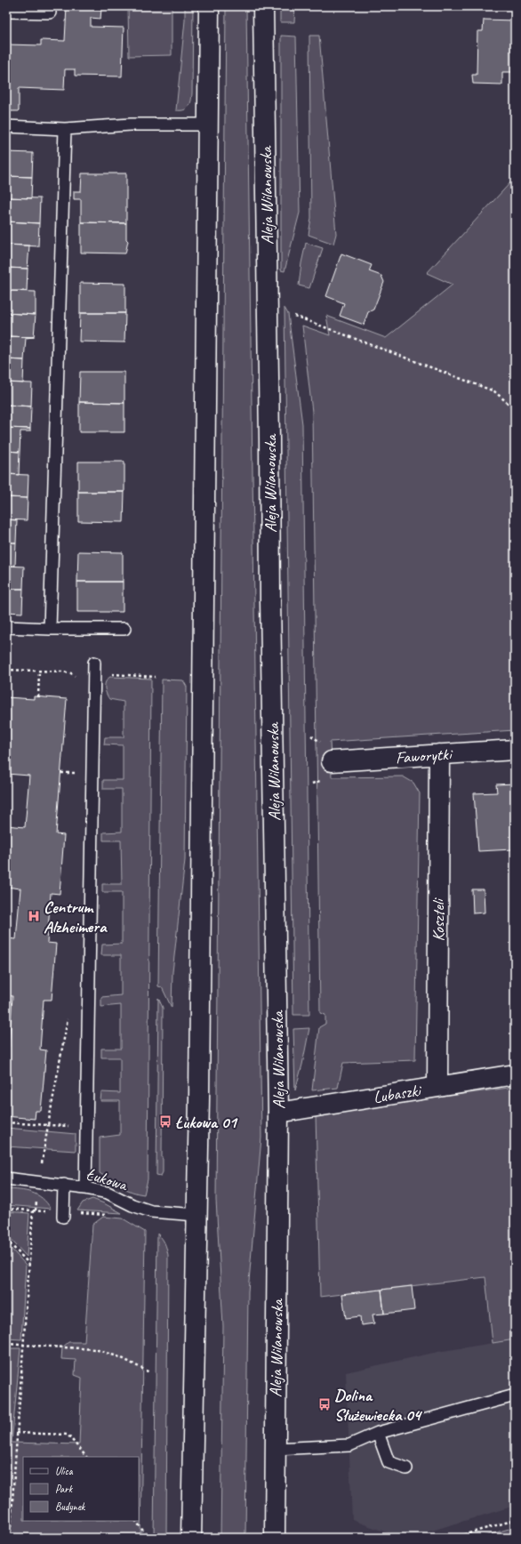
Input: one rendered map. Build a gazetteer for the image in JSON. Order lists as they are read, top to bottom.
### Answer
{
  "streets": {
    "main road": [
      "Aleja Wilanowska",
      "Faworytki",
      "Koszteli",
      "Lubaszki"
    ],
    "lane": ["Łukowa"]
  },
  "crossings": [
    ["Aleja Wilanowska", "Lubaszki"],
    ["Faworytki", "Koszteli"],
    ["Koszteli", "Lubaszki"]
  ],
  "places": {
    "hospital": ["Centrum Alzheimera"],
    "bus stop": ["Łukowa 01", "Dolina Służewiecka 04"]
  },
  "legend": ["Ulica", "Park", "Budynek"]
}
